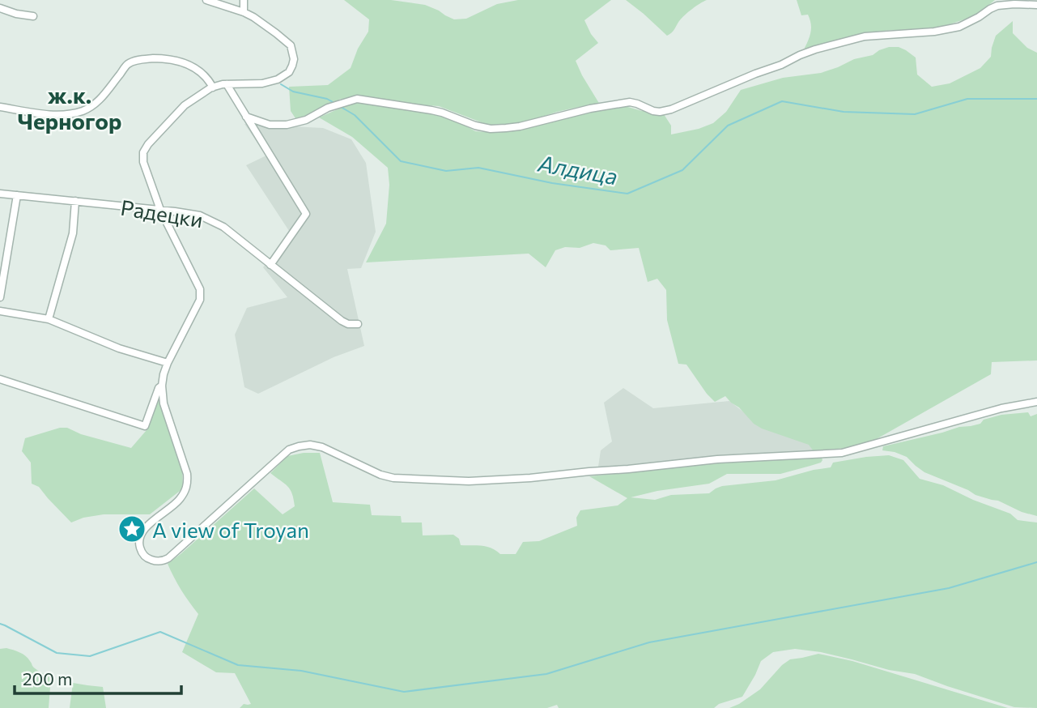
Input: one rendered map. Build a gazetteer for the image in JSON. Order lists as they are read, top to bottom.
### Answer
{
  "streets": {
    "street": ["Радецки"]
  },
  "districts": ["ж.к. Черногор"],
  "water": ["Алдица"],
  "places": {
    "place": ["A view of Troyan"]
  },
  "scale_bar": "200 m"
}
